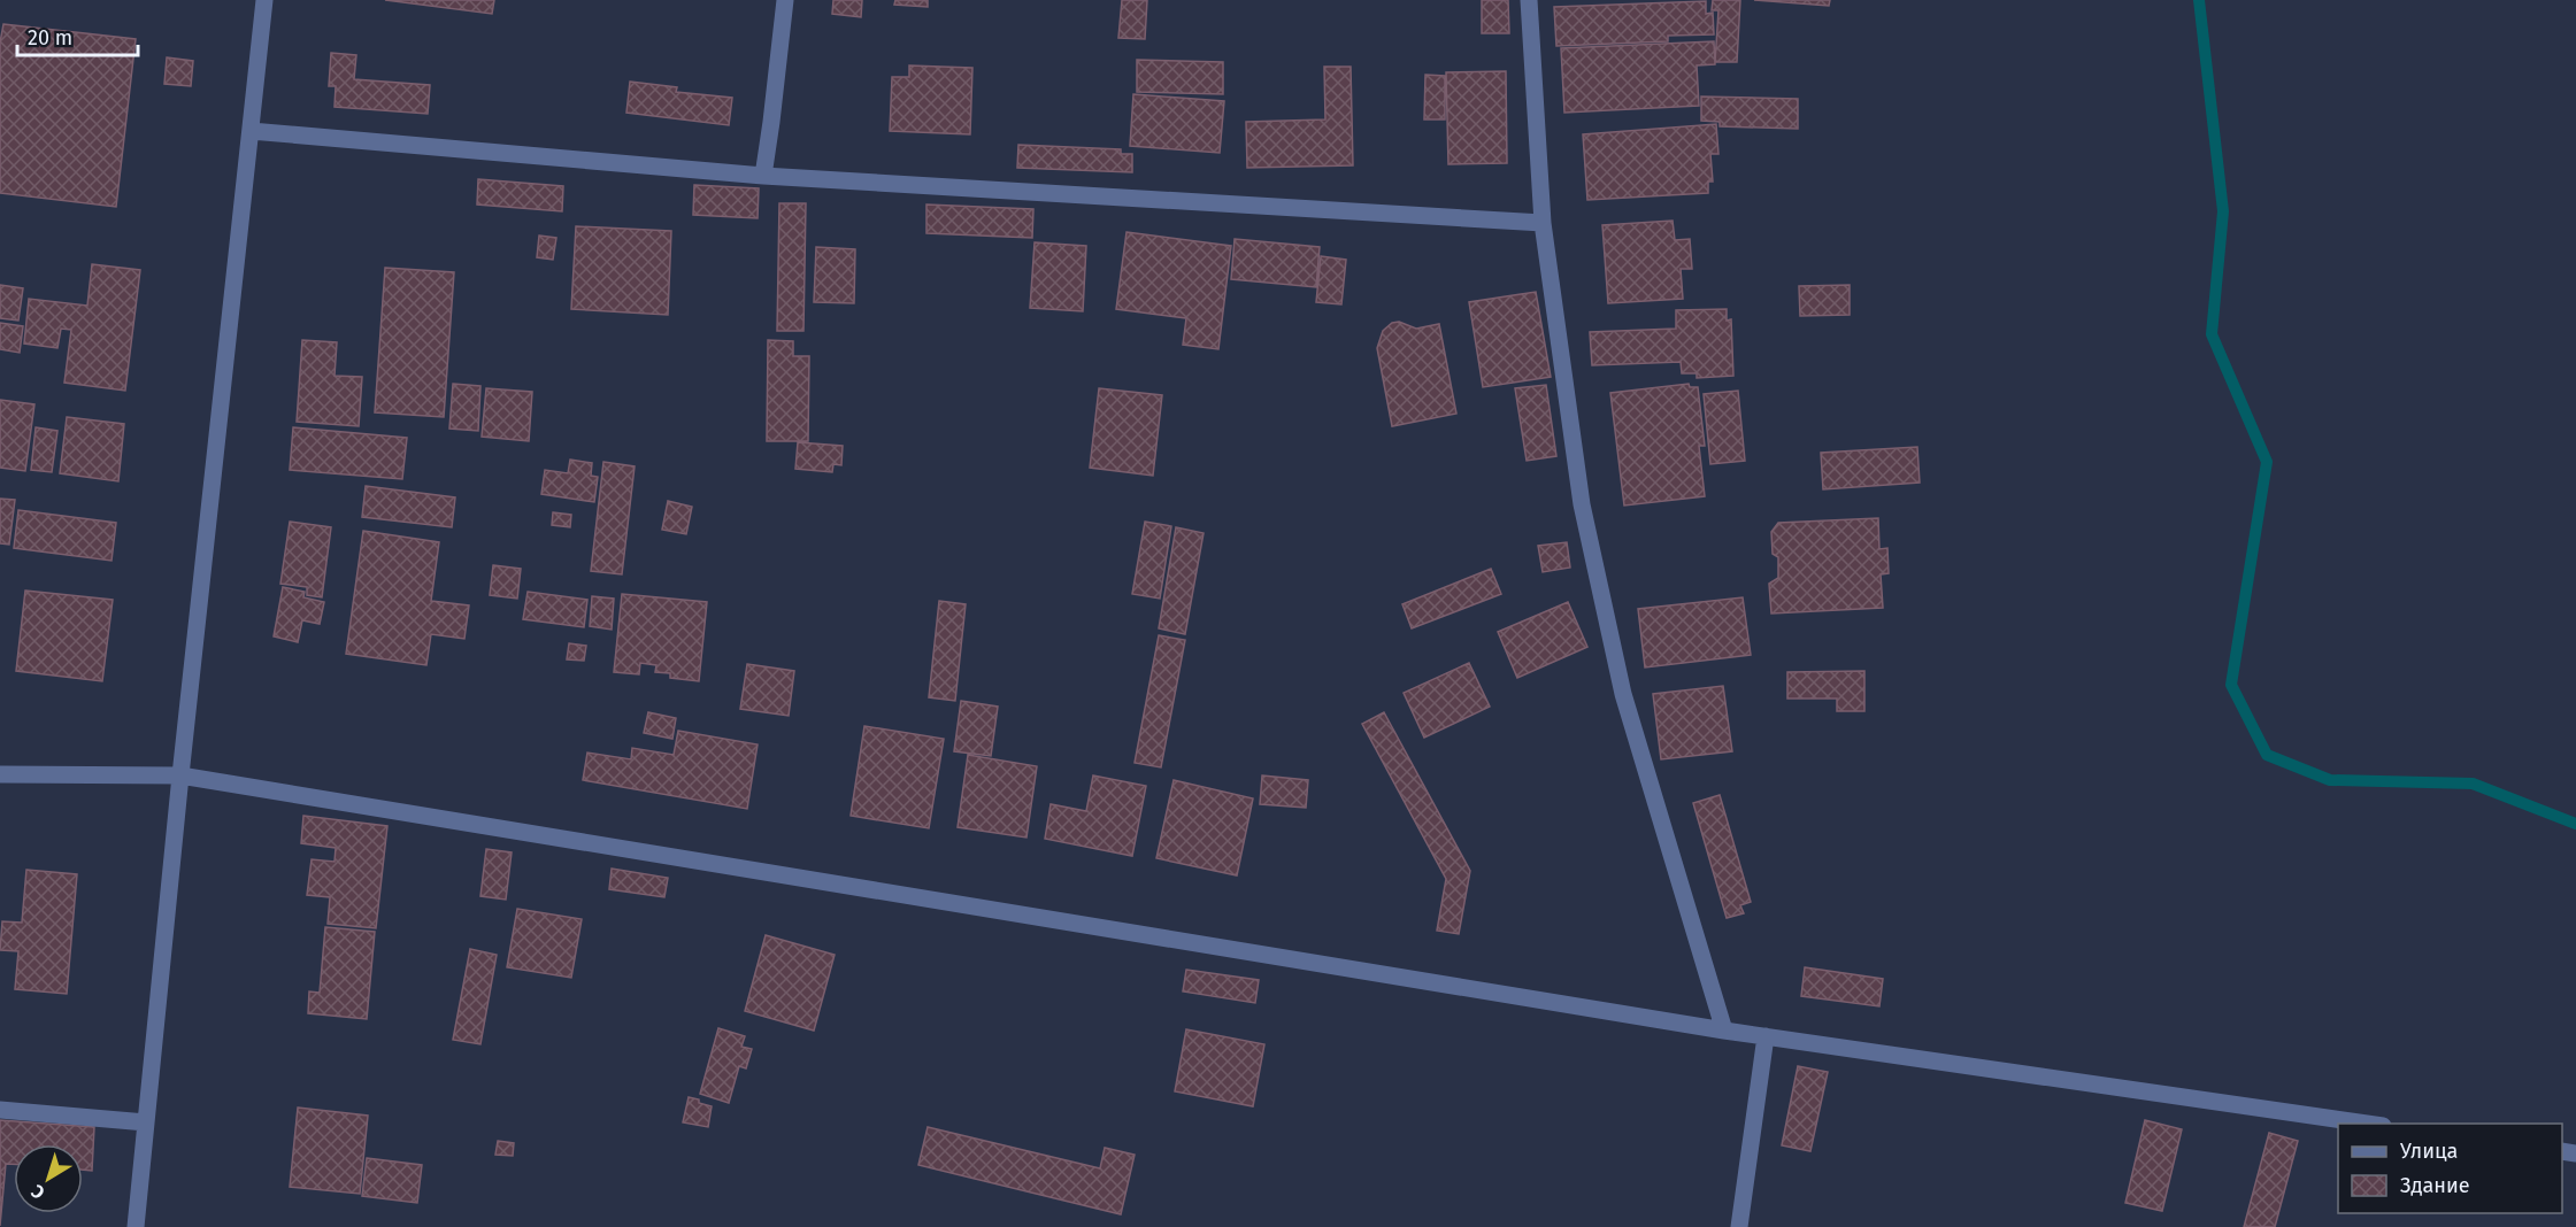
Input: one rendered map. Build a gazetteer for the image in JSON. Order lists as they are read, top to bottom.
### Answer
{
  "legend": ["Улица", "Здание"],
  "scale_bar": "20 m",
  "north": "bottom left"
}
